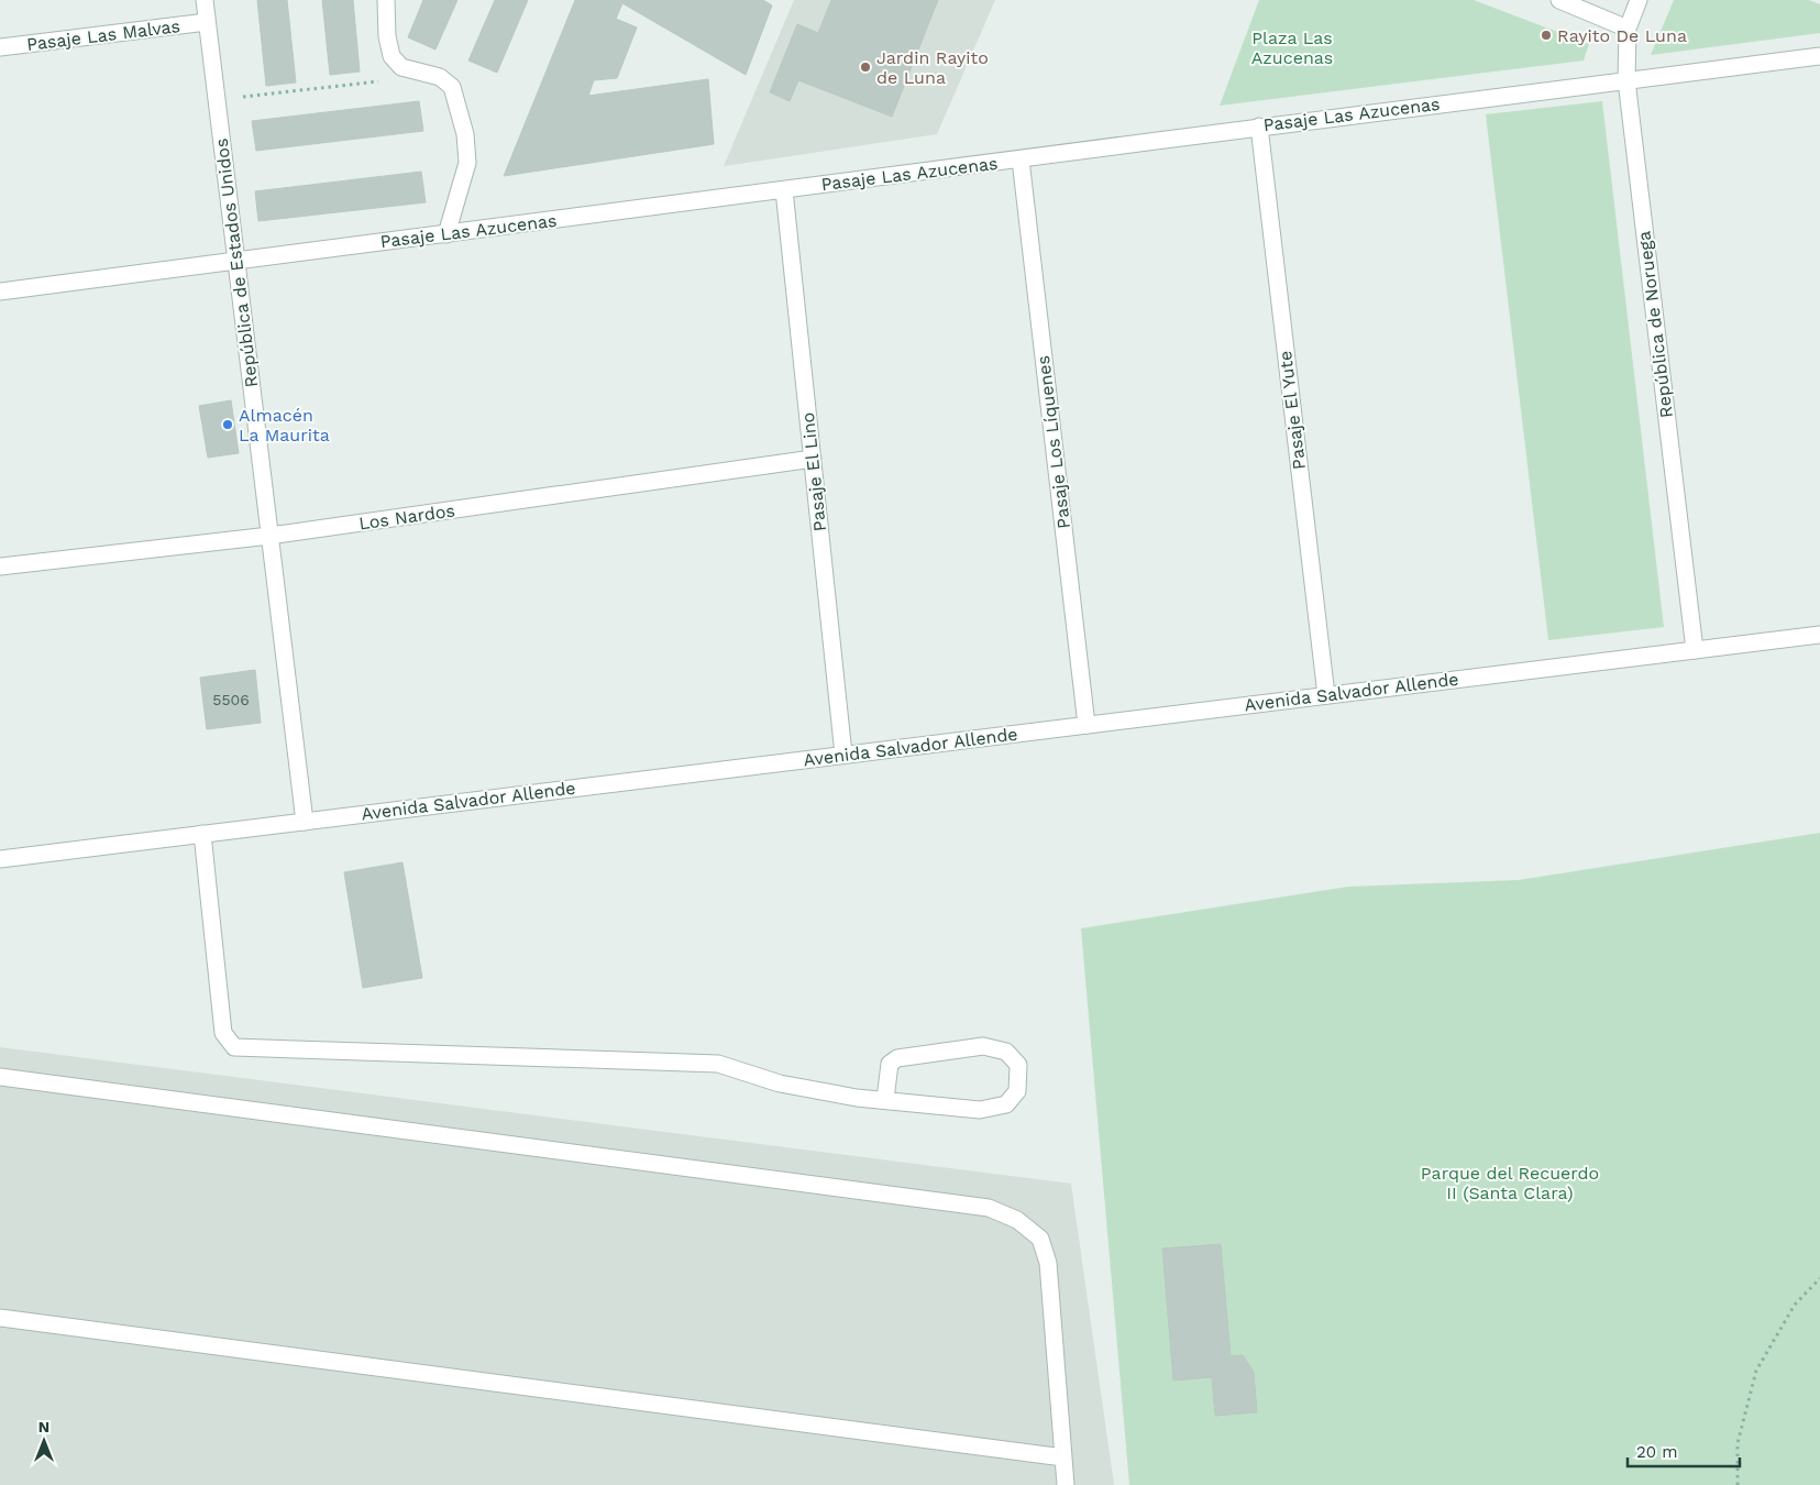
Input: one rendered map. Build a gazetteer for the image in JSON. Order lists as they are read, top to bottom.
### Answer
{
  "streets": {
    "street": [
      "Pasaje Las Malvas",
      "Pasaje Las Azucenas",
      "República de Estados Unidos",
      "República de Noruega",
      "Pasaje El Yute",
      "Pasaje Los Líquenes",
      "Pasaje El Lino",
      "Los Nardos",
      "Avenida Salvador Allende"
    ]
  },
  "crossings": [
    ["Pasaje Las Malvas", "República de Estados Unidos"],
    ["Pasaje Las Azucenas", "República de Estados Unidos"],
    ["Pasaje Las Azucenas", "República de Noruega"],
    ["Pasaje Las Azucenas", "Pasaje El Yute"],
    ["Pasaje Las Azucenas", "Pasaje Los Líquenes"],
    ["Pasaje Las Azucenas", "Pasaje El Lino"],
    ["República de Estados Unidos", "Los Nardos"],
    ["República de Estados Unidos", "Avenida Salvador Allende"],
    ["República de Noruega", "Avenida Salvador Allende"],
    ["Pasaje El Yute", "Avenida Salvador Allende"],
    ["Pasaje Los Líquenes", "Avenida Salvador Allende"],
    ["Pasaje El Lino", "Los Nardos"],
    ["Pasaje El Lino", "Avenida Salvador Allende"]
  ],
  "parks": ["Plaza Las Azucenas", "Parque del Recuerdo II (Santa Clara)"],
  "places": ["Rayito De Luna", "Jardin Rayito de Luna", "Almacén La Maurita"],
  "house_numbers": ["5506"],
  "scale_bar": "20 m",
  "north": "top"
}
